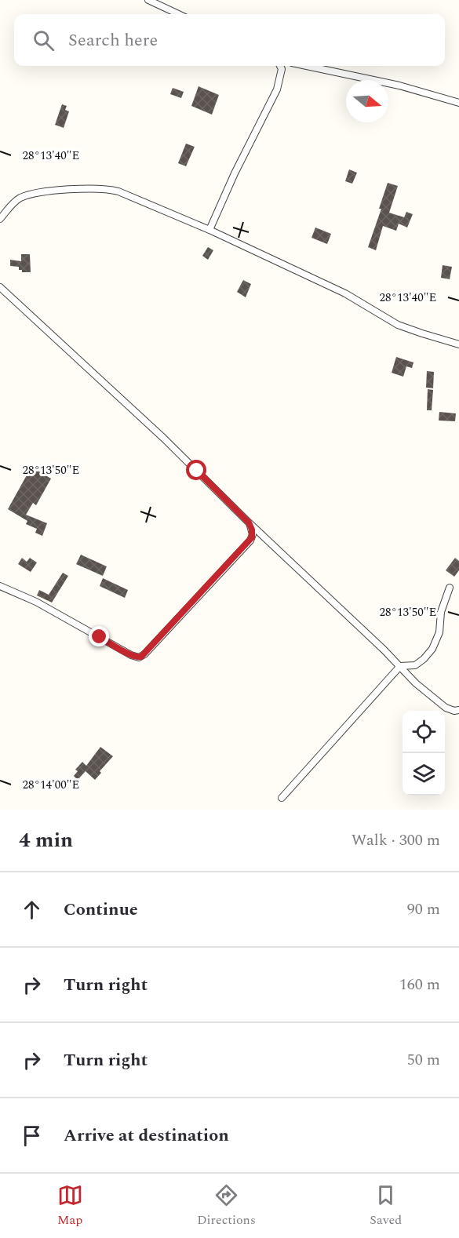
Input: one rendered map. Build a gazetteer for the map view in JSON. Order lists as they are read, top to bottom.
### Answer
{
  "north": "right",
  "page": {
    "search": "Search here",
    "heading": ["4 min", "Walk · 300 m"],
    "list": [
      ["Continue", "90 m"],
      ["Turn right", "160 m"],
      ["Turn right", "50 m"],
      "Arrive at destination"
    ],
    "nav": ["Map", "Directions", "Saved"]
  },
  "coordinates": ["28°13'40\"E", "28°13'50\"E", "28°14'00\"E"]
}
